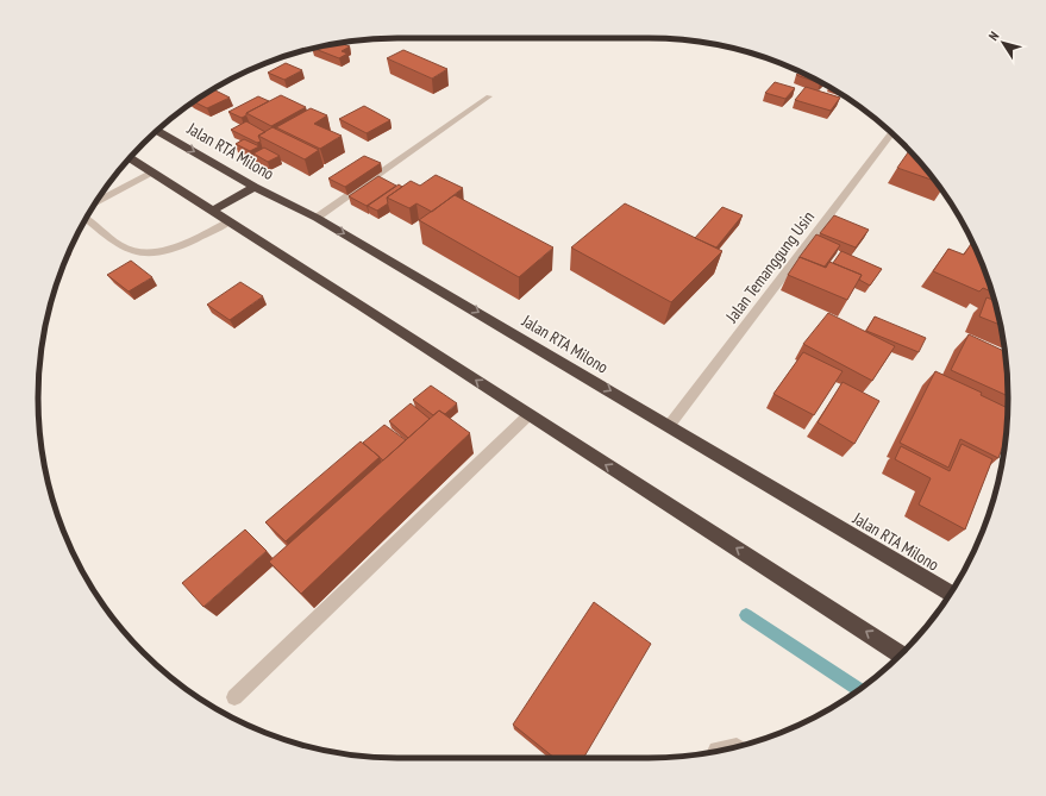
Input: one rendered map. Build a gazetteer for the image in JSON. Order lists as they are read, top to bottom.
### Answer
{
  "streets": {
    "highway": ["Jalan RTA Milono"],
    "street": ["Jalan Temanggung Usin"]
  },
  "crossings": [
    ["Jalan RTA Milono", "Jalan Temanggung Usin"]
  ],
  "north": "top left"
}
